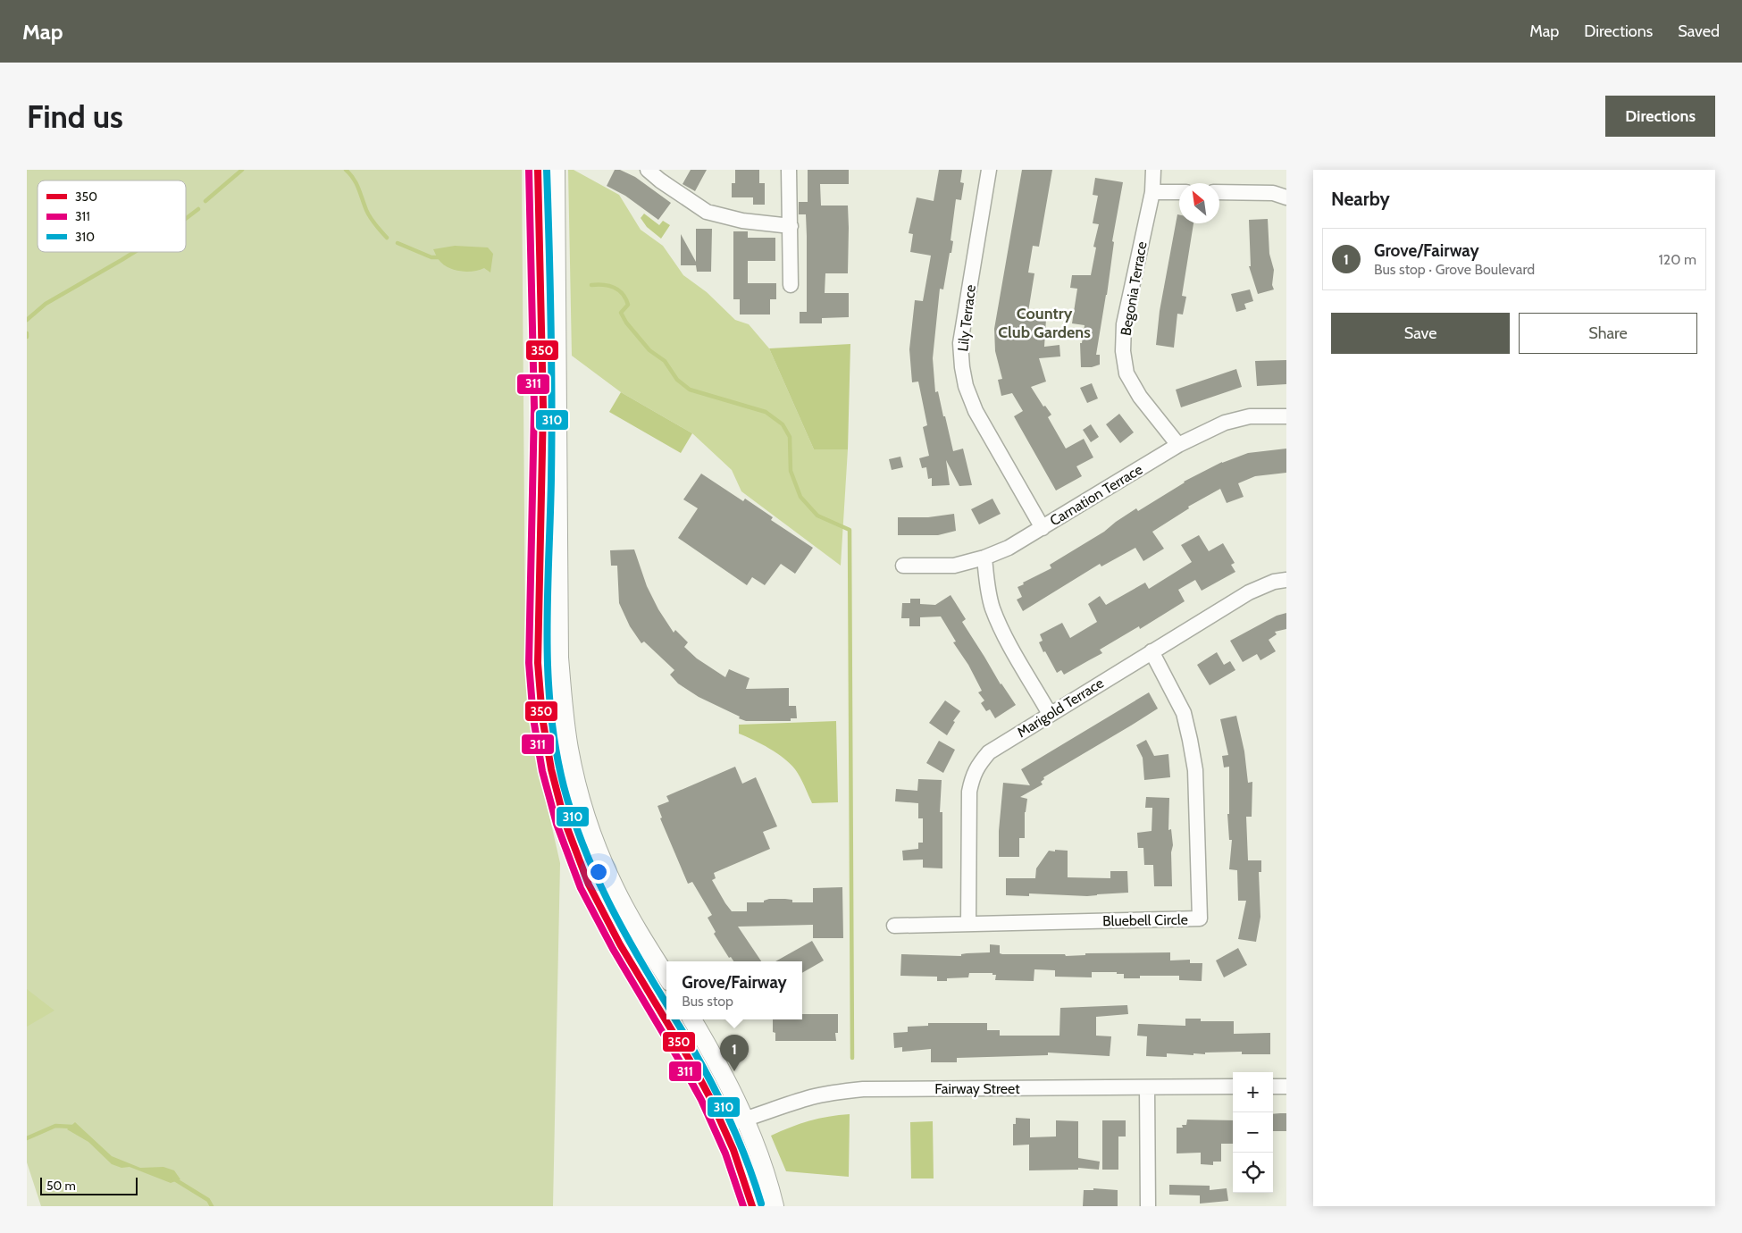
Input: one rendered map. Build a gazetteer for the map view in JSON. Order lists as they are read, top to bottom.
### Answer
{
  "streets": {
    "street": [
      "Begonia Terrace",
      "Lily Terrace",
      "Carnation Terrace",
      "Marigold Terrace",
      "Bluebell Circle",
      "Fairway Street"
    ]
  },
  "crossings": [
    ["Begonia Terrace", "Carnation Terrace"],
    ["Lily Terrace", "Carnation Terrace"],
    ["Marigold Terrace", "Bluebell Circle"]
  ],
  "districts": ["Country Club Gardens"],
  "lines": ["transit line 350", "transit line 311", "transit line 310"],
  "legend": ["350", "311", "310"],
  "scale_bar": "50 m",
  "north": "top left",
  "page": {
    "header": "Map",
    "nav": ["Map", "Directions", "Saved"],
    "buttons": [
      "Directions",
      ["Save", "Share"]
    ],
    "title": "Find us",
    "heading": "Nearby",
    "list": [
      {
        "mark": "1",
        "name": "Grove/Fairway",
        "note": "Bus stop · Grove Boulevard",
        "value": "120 m"
      }
    ],
    "popup": ["Grove/Fairway", "Bus stop"],
    "pins": "1",
    "map_buttons": ["+", "−"],
    "scale": "50 m"
  }
}
